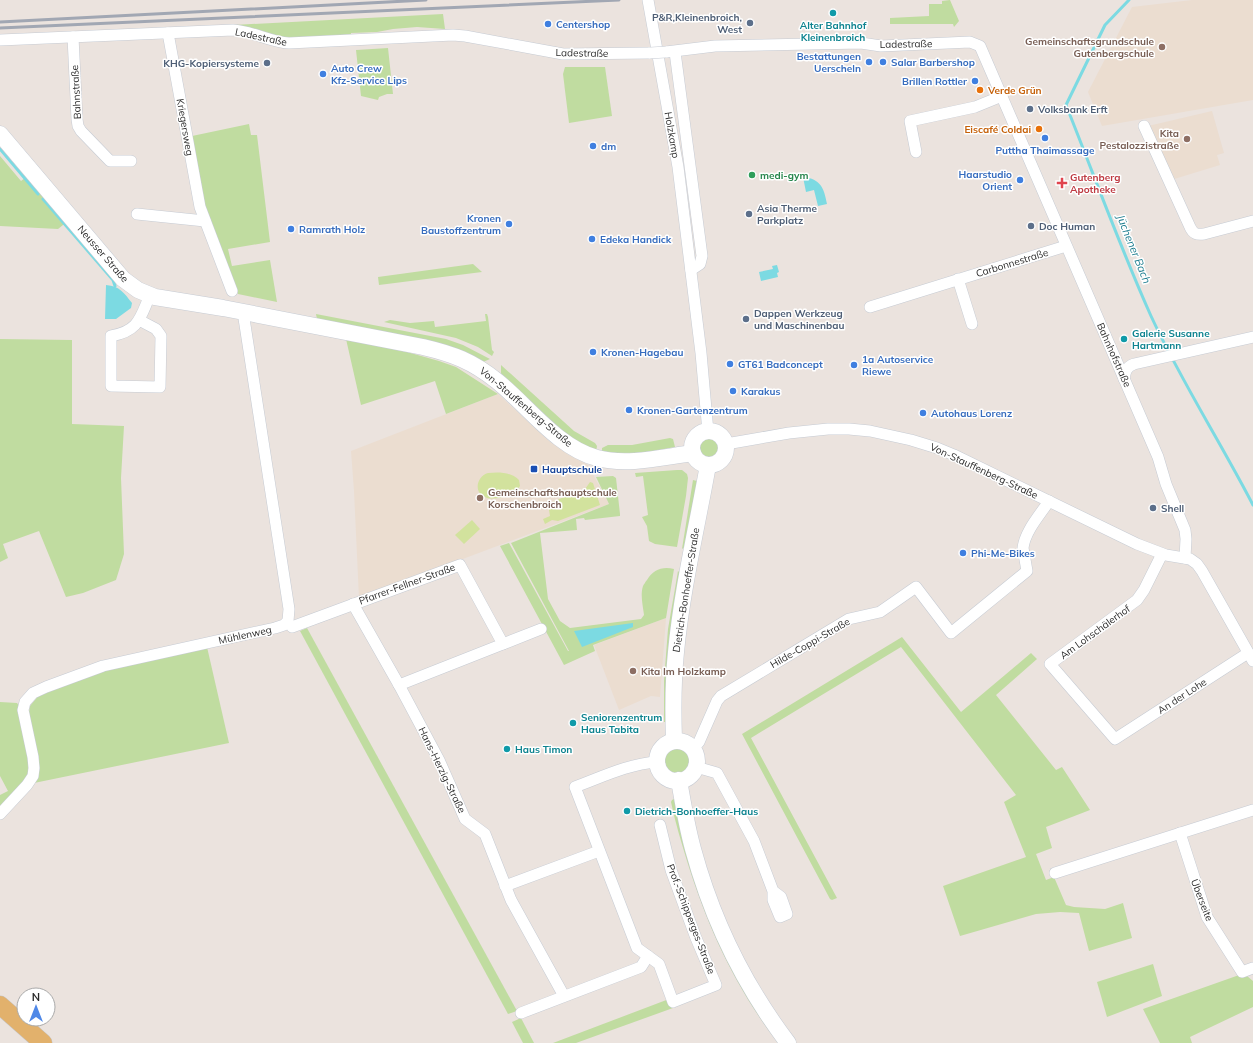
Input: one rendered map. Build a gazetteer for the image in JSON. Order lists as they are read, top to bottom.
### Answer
{
  "streets": {
    "street": [
      "Ladestraße",
      "Bahnstraße",
      "Kriegersweg",
      "Holzkamp",
      "Neusser Straße",
      "Carbonnestraße",
      "Bahnhofstraße",
      "Von-Stauffenberg-Straße",
      "Pfarrer-Fellner-Straße",
      "Dietrich-Bonhoeffer-Straße",
      "Am Lohschälerhof",
      "Mühlenweg",
      "Hilde-Coppi-Straße",
      "An der Lohe",
      "Hans-Herzig-Straße",
      "Überseite",
      "Prof.-Schipperges-Straße"
    ]
  },
  "crossings": [
    ["Ladestraße", "Kriegersweg"],
    ["Ladestraße", "Holzkamp"],
    ["Ladestraße", "Bahnhofstraße"],
    ["Holzkamp", "Von-Stauffenberg-Straße"],
    ["Holzkamp", "Dietrich-Bonhoeffer-Straße"],
    ["Neusser Straße", "Von-Stauffenberg-Straße"],
    ["Neusser Straße", "Mühlenweg"],
    ["Carbonnestraße", "Bahnhofstraße"],
    ["Bahnhofstraße", "Von-Stauffenberg-Straße"],
    ["Von-Stauffenberg-Straße", "Dietrich-Bonhoeffer-Straße"],
    ["Von-Stauffenberg-Straße", "Am Lohschälerhof"],
    ["Von-Stauffenberg-Straße", "Mühlenweg"],
    ["Von-Stauffenberg-Straße", "Hilde-Coppi-Straße"],
    ["Pfarrer-Fellner-Straße", "Hans-Herzig-Straße"],
    ["Dietrich-Bonhoeffer-Straße", "Hilde-Coppi-Straße"],
    ["Am Lohschälerhof", "An der Lohe"]
  ],
  "water": ["Jüchener Bach"],
  "places": {
    "other": [
      "Alter Bahnhof Kleinenbroich",
      "P&R,Kleinenbroich, West",
      "Centershop",
      "Gemeinschaftsgrundschule Gutenbergschule",
      "Bestattungen Uerscheln",
      "Salar Barbershop",
      "KHG-Kopiersysteme",
      "Auto Crew Kfz-Service Lips",
      "Brillen Rottler",
      "Verde Grün",
      "Volksbank Erft",
      "Eiscafé Coldai",
      "Puttha Thaimassage",
      "Kita Pestalozzistraße",
      "dm",
      "medi-gym",
      "Haarstudio Orient",
      "Asia Therme Parkplatz",
      "Kronen Baustoffzentrum",
      "Doc Human",
      "Ramrath Holz",
      "Edeka Handick",
      "Dappen Werkzeug und Maschinenbau",
      "Galerie Susanne Hartmann",
      "Kronen-Hagebau",
      "GT61 Badconcept",
      "1a Autoservice Riewe",
      "Karakus",
      "Kronen-Gartenzentrum",
      "Autohaus Lorenz",
      "Gemeinschaftshauptschule Korschenbroich",
      "Shell",
      "Phi-Me-Bikes",
      "Kita Im Holzkamp",
      "Seniorenzentrum Haus Tabita",
      "Haus Timon",
      "Dietrich-Bonhoeffer-Haus"
    ],
    "health": ["Gutenberg Apotheke"],
    "transit": ["Hauptschule"]
  },
  "north": "top"
}
